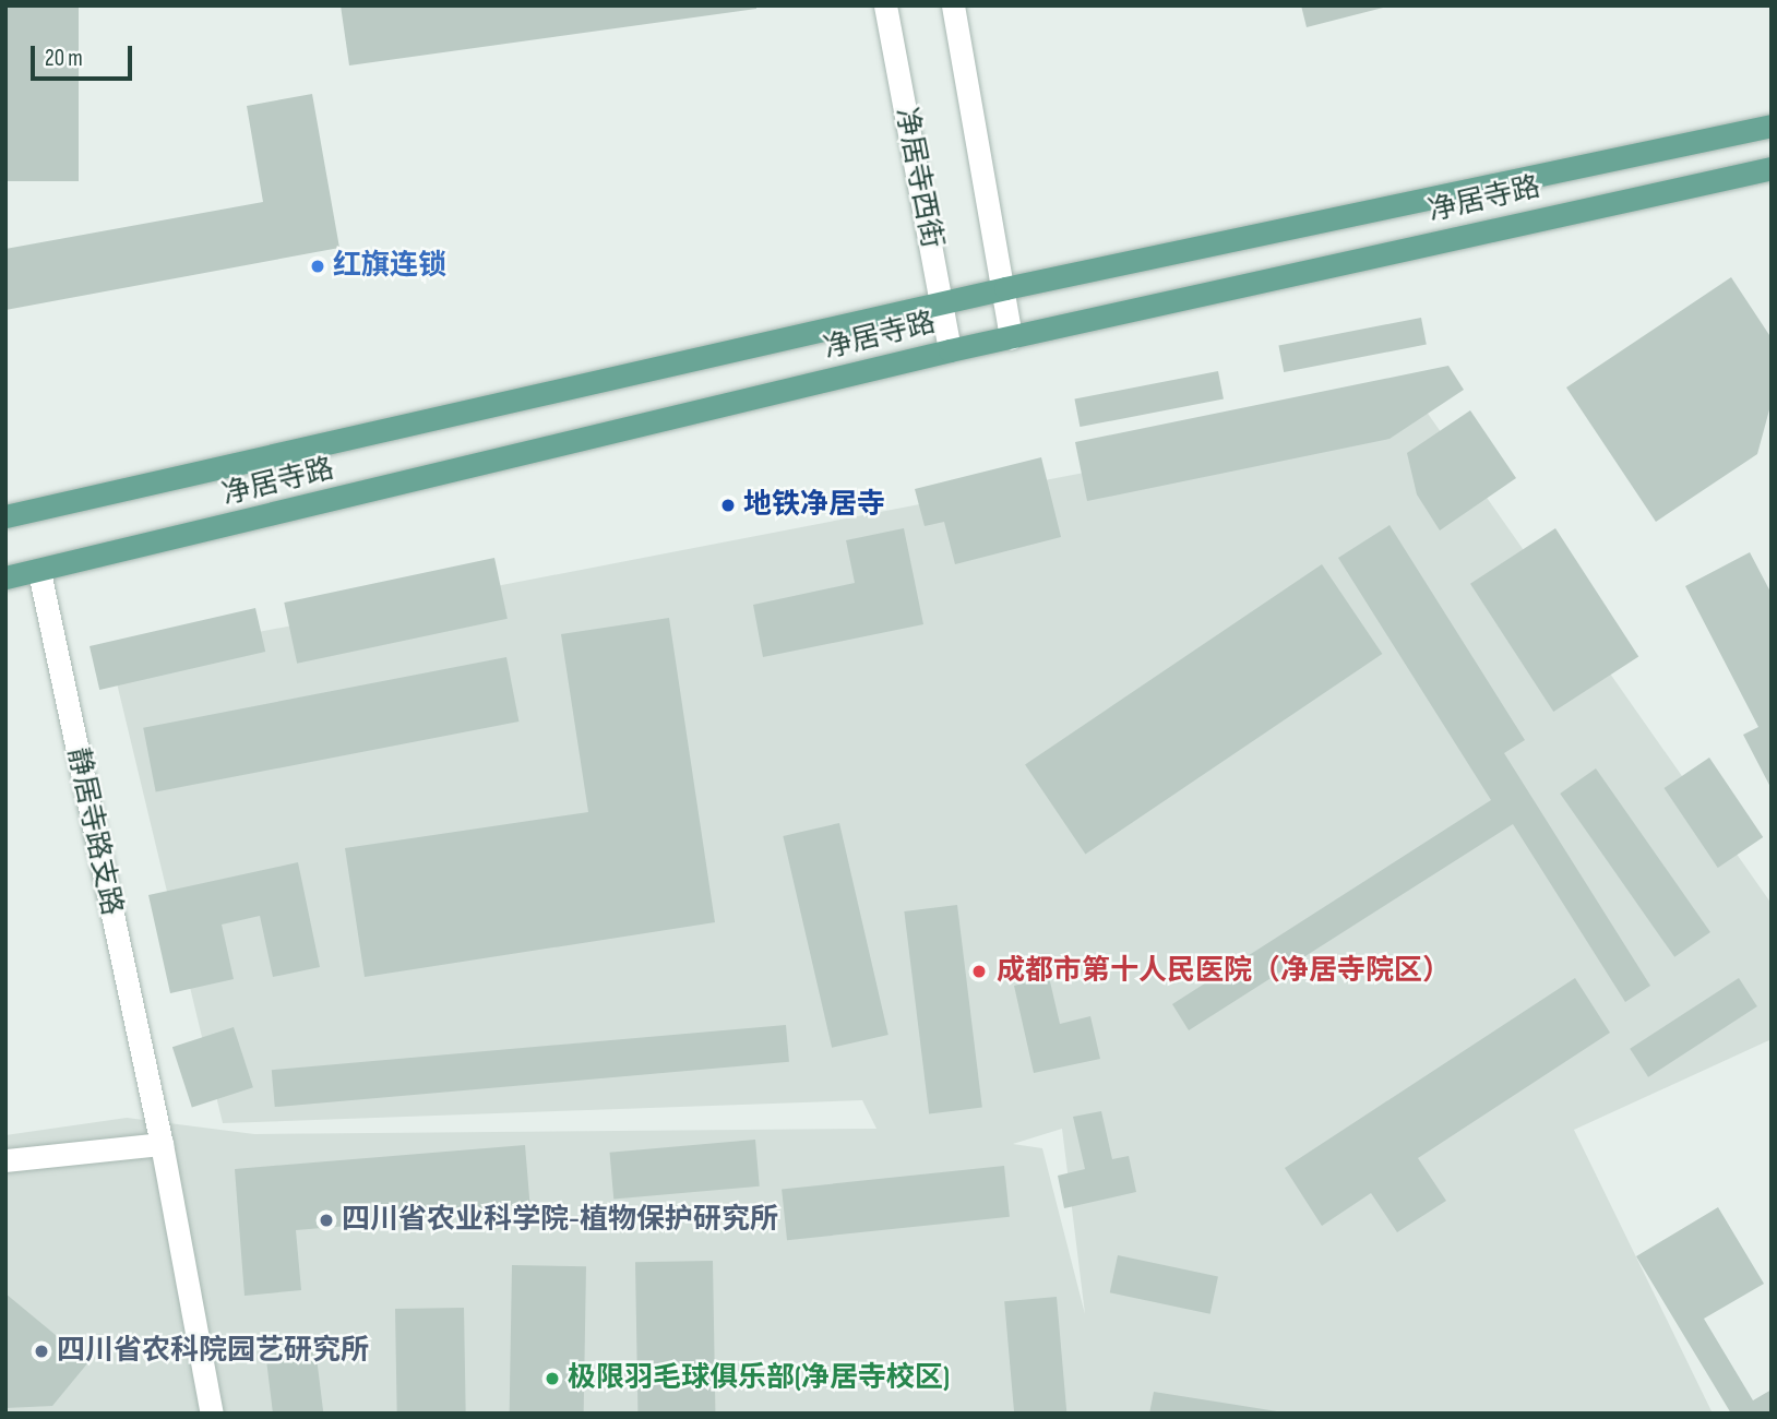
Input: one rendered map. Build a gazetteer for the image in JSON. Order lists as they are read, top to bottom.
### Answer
{
  "streets": {
    "main road": ["净居寺路"],
    "street": ["净居寺西街", "静居寺路支路"]
  },
  "crossings": [
    ["净居寺西街", "净居寺路"],
    ["净居寺路", "静居寺路支路"]
  ],
  "places": [
    "红旗连锁",
    "地铁净居寺",
    "成都市第十人民医院（净居寺院区）",
    "四川省农业科学院-植物保护研究所",
    "四川省农科院园艺研究所",
    "极限羽毛球俱乐部(净居寺校区)"
  ],
  "scale_bar": "20 m"
}
